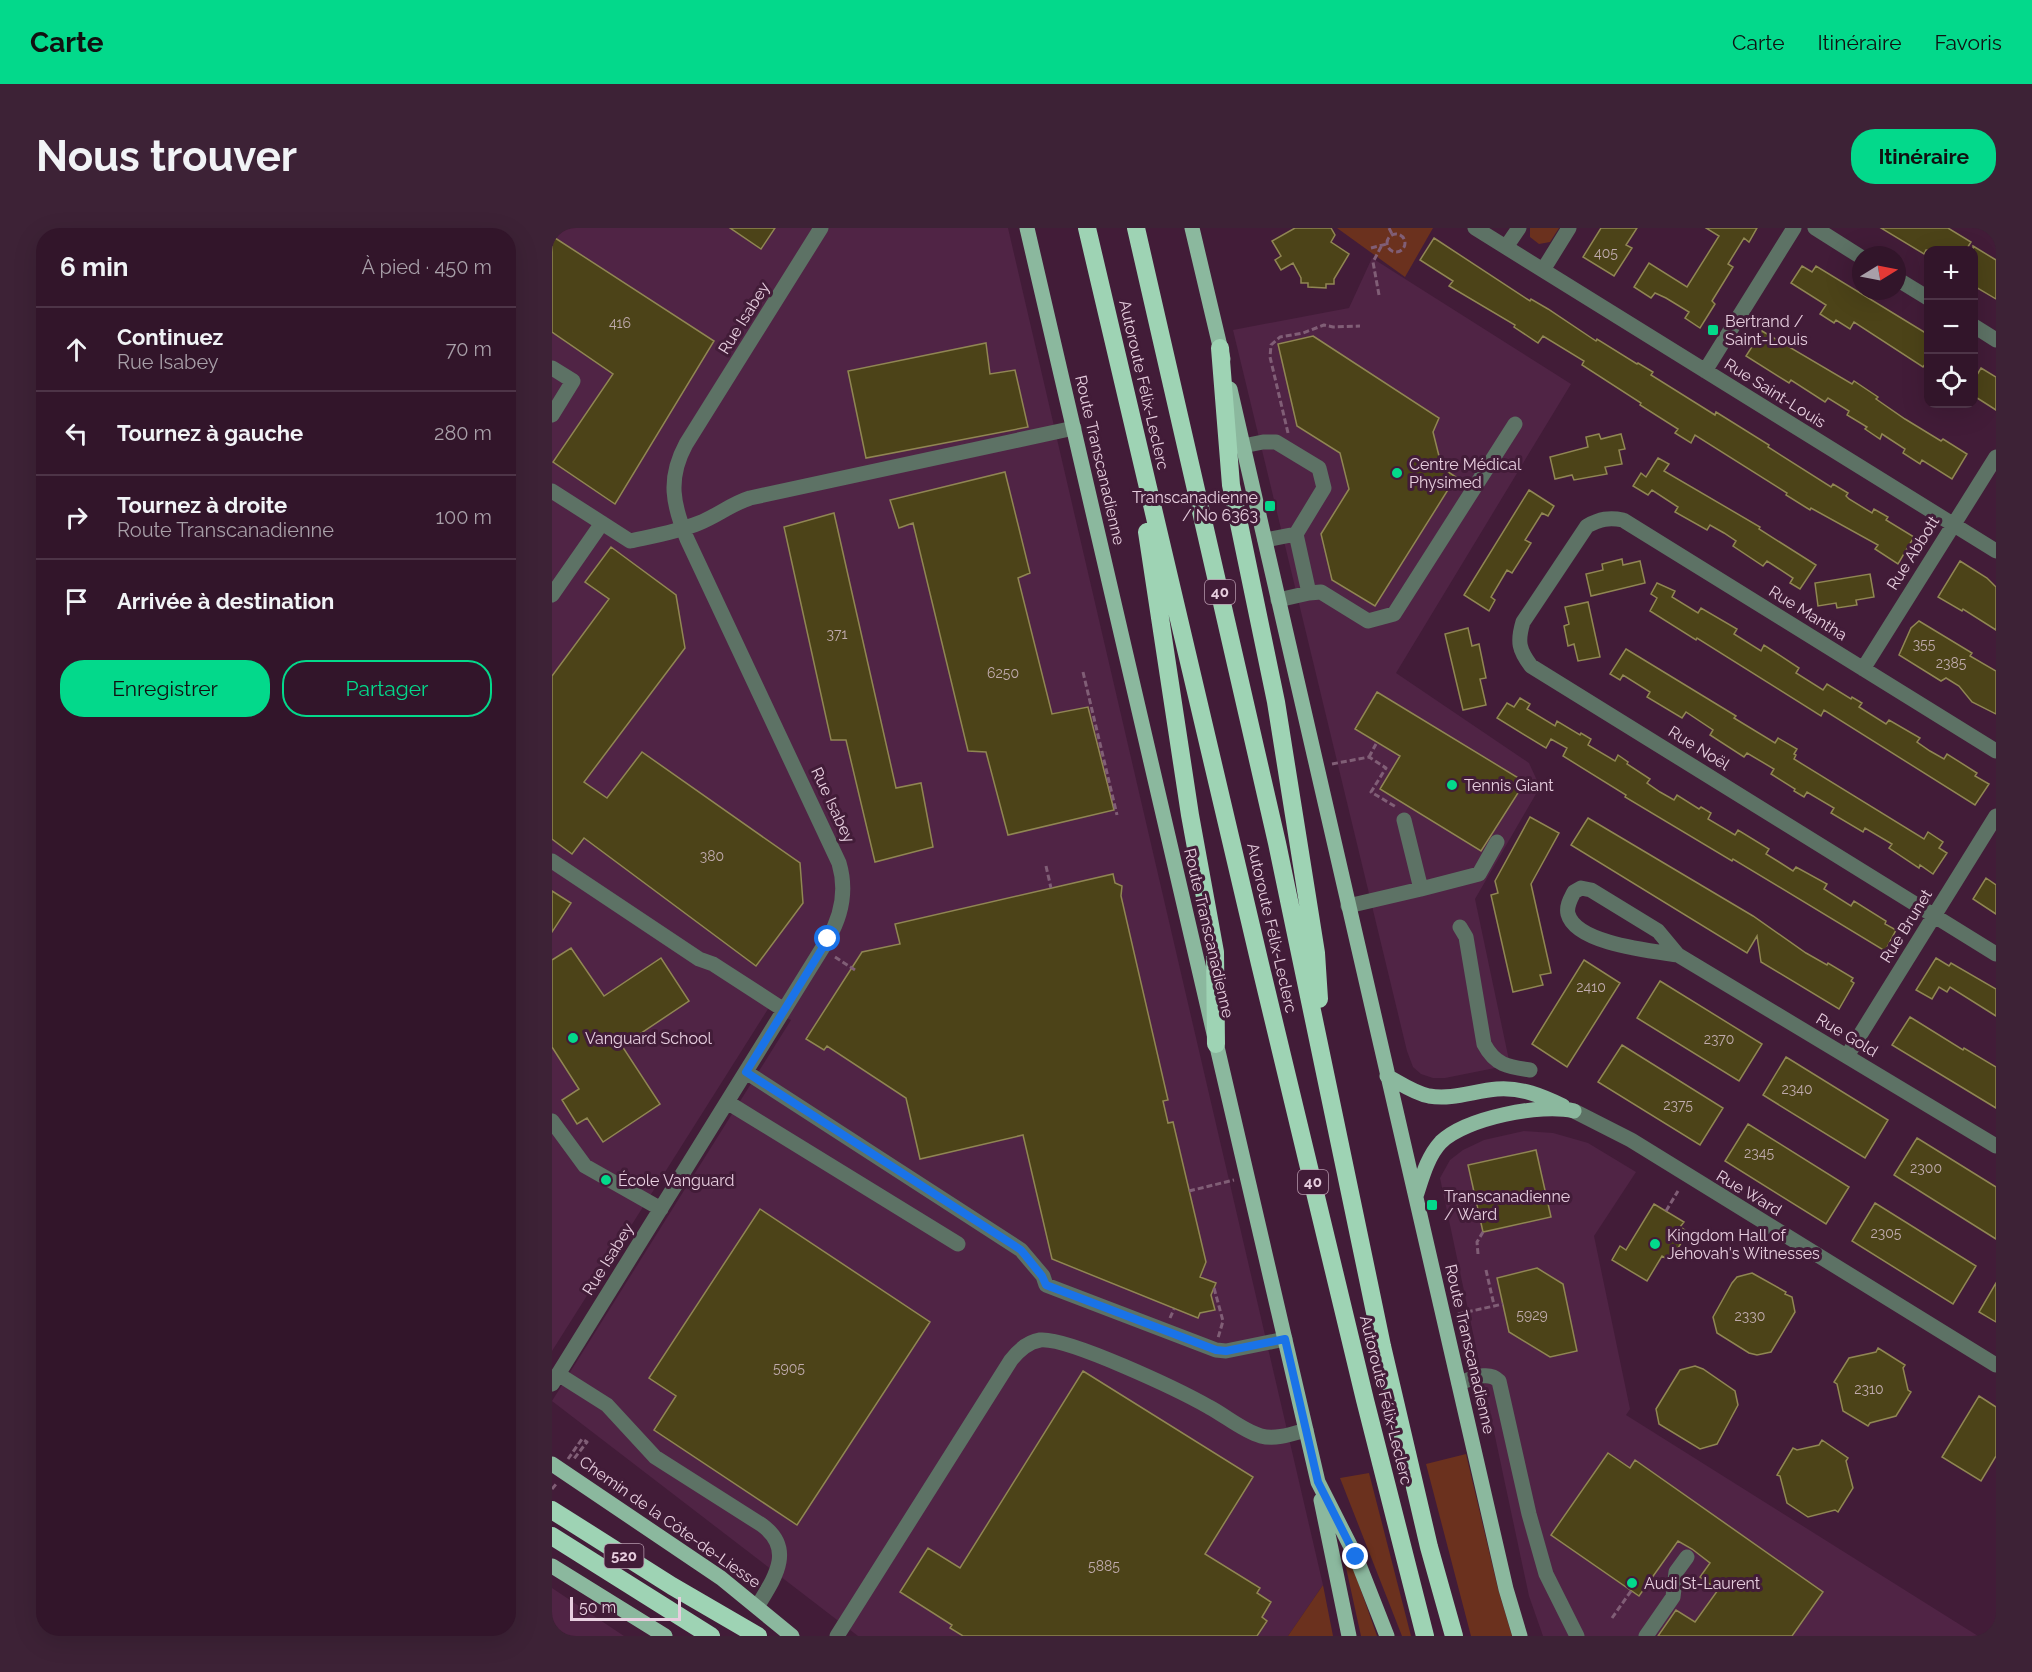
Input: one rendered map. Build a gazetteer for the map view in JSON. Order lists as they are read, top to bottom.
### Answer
{
  "streets": {
    "highway": ["Autoroute Félix-Leclerc", "40", "520"],
    "main road": ["Route Transcanadienne", "Chemin de la Côte-de-Liesse"],
    "street": [
      "Rue Isabey",
      "Rue Saint-Louis",
      "Rue Abbott",
      "Rue Mantha",
      "Rue Noël",
      "Rue Brunet",
      "Rue Gold",
      "Rue Ward"
    ]
  },
  "crossings": [
    ["Rue Saint-Louis", "Rue Abbott"],
    ["Rue Abbott", "Rue Mantha"],
    ["Rue Mantha", "Rue Noël"],
    ["Rue Noël", "Rue Brunet"],
    ["Rue Brunet", "Rue Gold"]
  ],
  "places": {
    "transit": ["Bertrand / Saint-Louis", "Transcanadienne / No 6363", "Transcanadienne / Ward"],
    "other": [
      "Centre Médical Physimed",
      "Tennis Giant",
      "Vanguard School",
      "École Vanguard",
      "Kingdom Hall of Jehovah's Witnesses",
      "Audi St-Laurent"
    ]
  },
  "house_numbers": [
    "405",
    "416",
    "371",
    "355",
    "2385",
    "6250",
    "380",
    "2410",
    "2370",
    "2340",
    "2375",
    "2345",
    "2300",
    "2305",
    "5929",
    "2330",
    "5905",
    "2310",
    "5885"
  ],
  "scale_bar": "50 m",
  "north": "right",
  "page": {
    "header": "Carte",
    "nav": ["Carte", "Itinéraire", "Favoris"],
    "buttons": [
      "Itinéraire",
      ["Enregistrer", "Partager"]
    ],
    "title": "Nous trouver",
    "heading": ["6 min", "À pied · 450 m"],
    "map_buttons": ["+", "−"],
    "list": [
      ["Continuez", "Rue Isabey", "70 m"],
      ["Tournez à gauche", "280 m"],
      ["Tournez à droite", "Route Transcanadienne", "100 m"],
      "Arrivée à destination"
    ],
    "scale": "50 m"
  }
}
